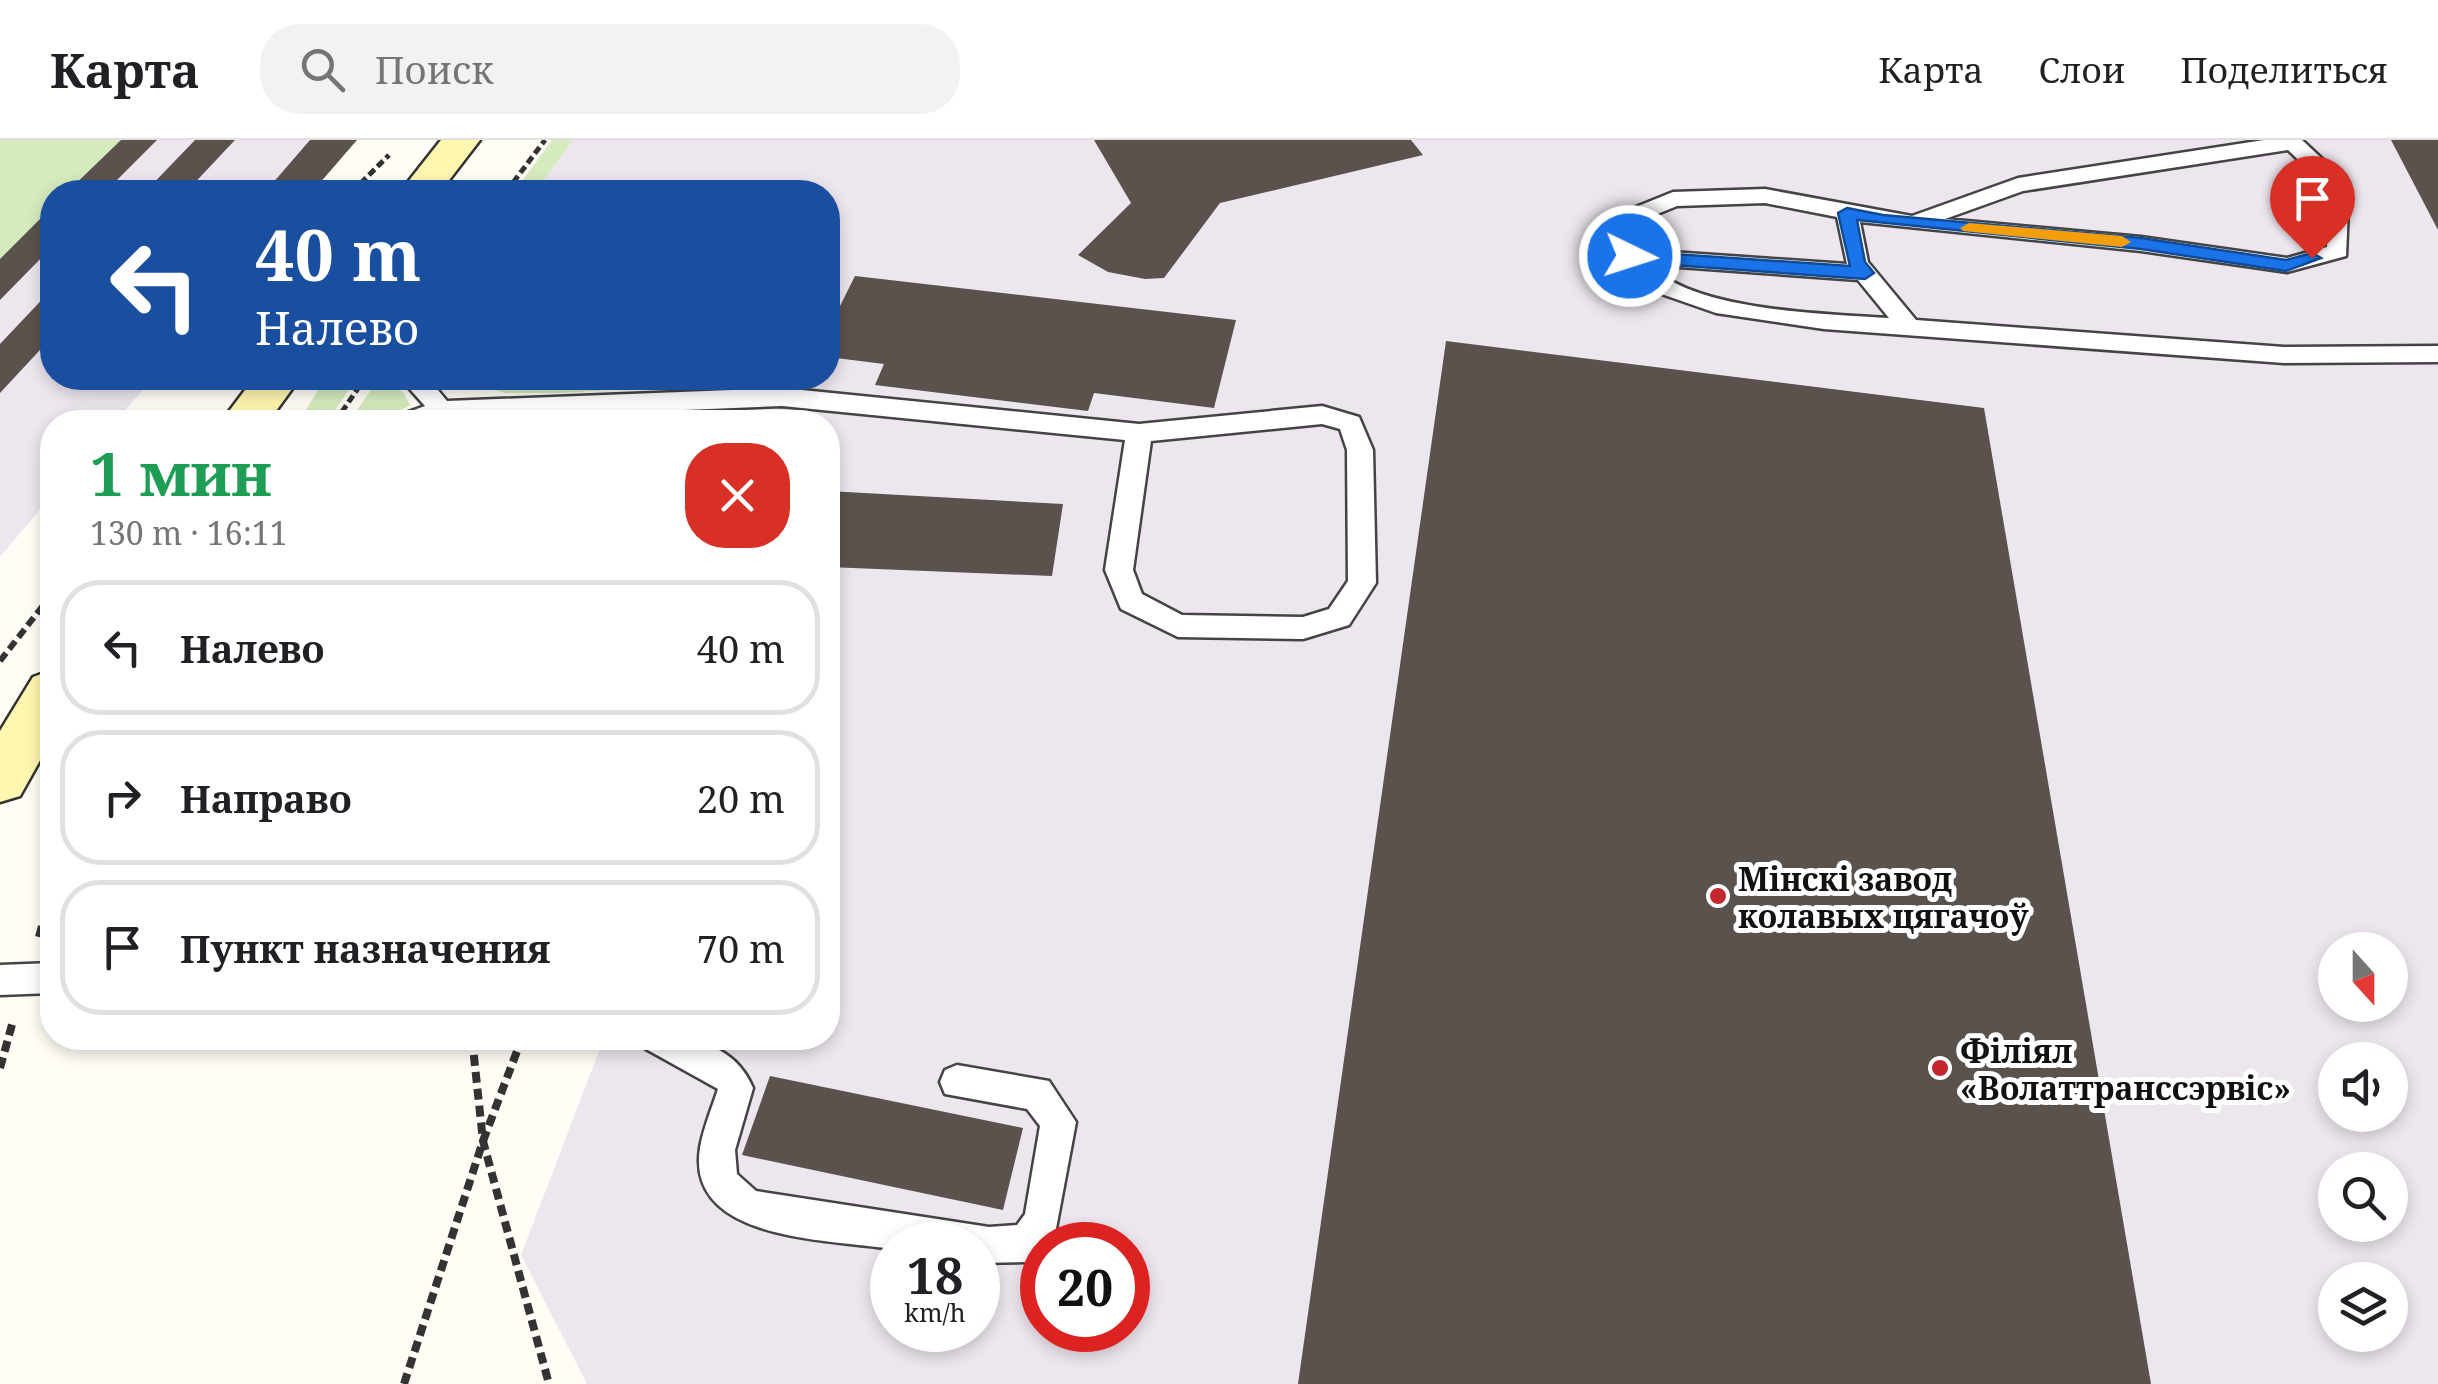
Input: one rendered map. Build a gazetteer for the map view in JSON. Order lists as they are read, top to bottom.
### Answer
{
  "places": ["Мінскі завод колавых цягачоў", "Філіял «Волаттранссэрвіс»"],
  "north": "bottom",
  "page": {
    "header": "Карта",
    "search": "Поиск",
    "nav": ["Карта", "Слои", "Поделиться"],
    "turn": ["40 m", "Налево"],
    "heading": ["1 мин", "130 m · 16:11"],
    "list": [
      {
        "name": "Налево",
        "value": "40 m"
      },
      {
        "name": "Направо",
        "value": "20 m"
      },
      {
        "name": "Пункт назначения",
        "value": "70 m"
      }
    ],
    "speed": "18 km/h",
    "limit": "20"
  }
}
